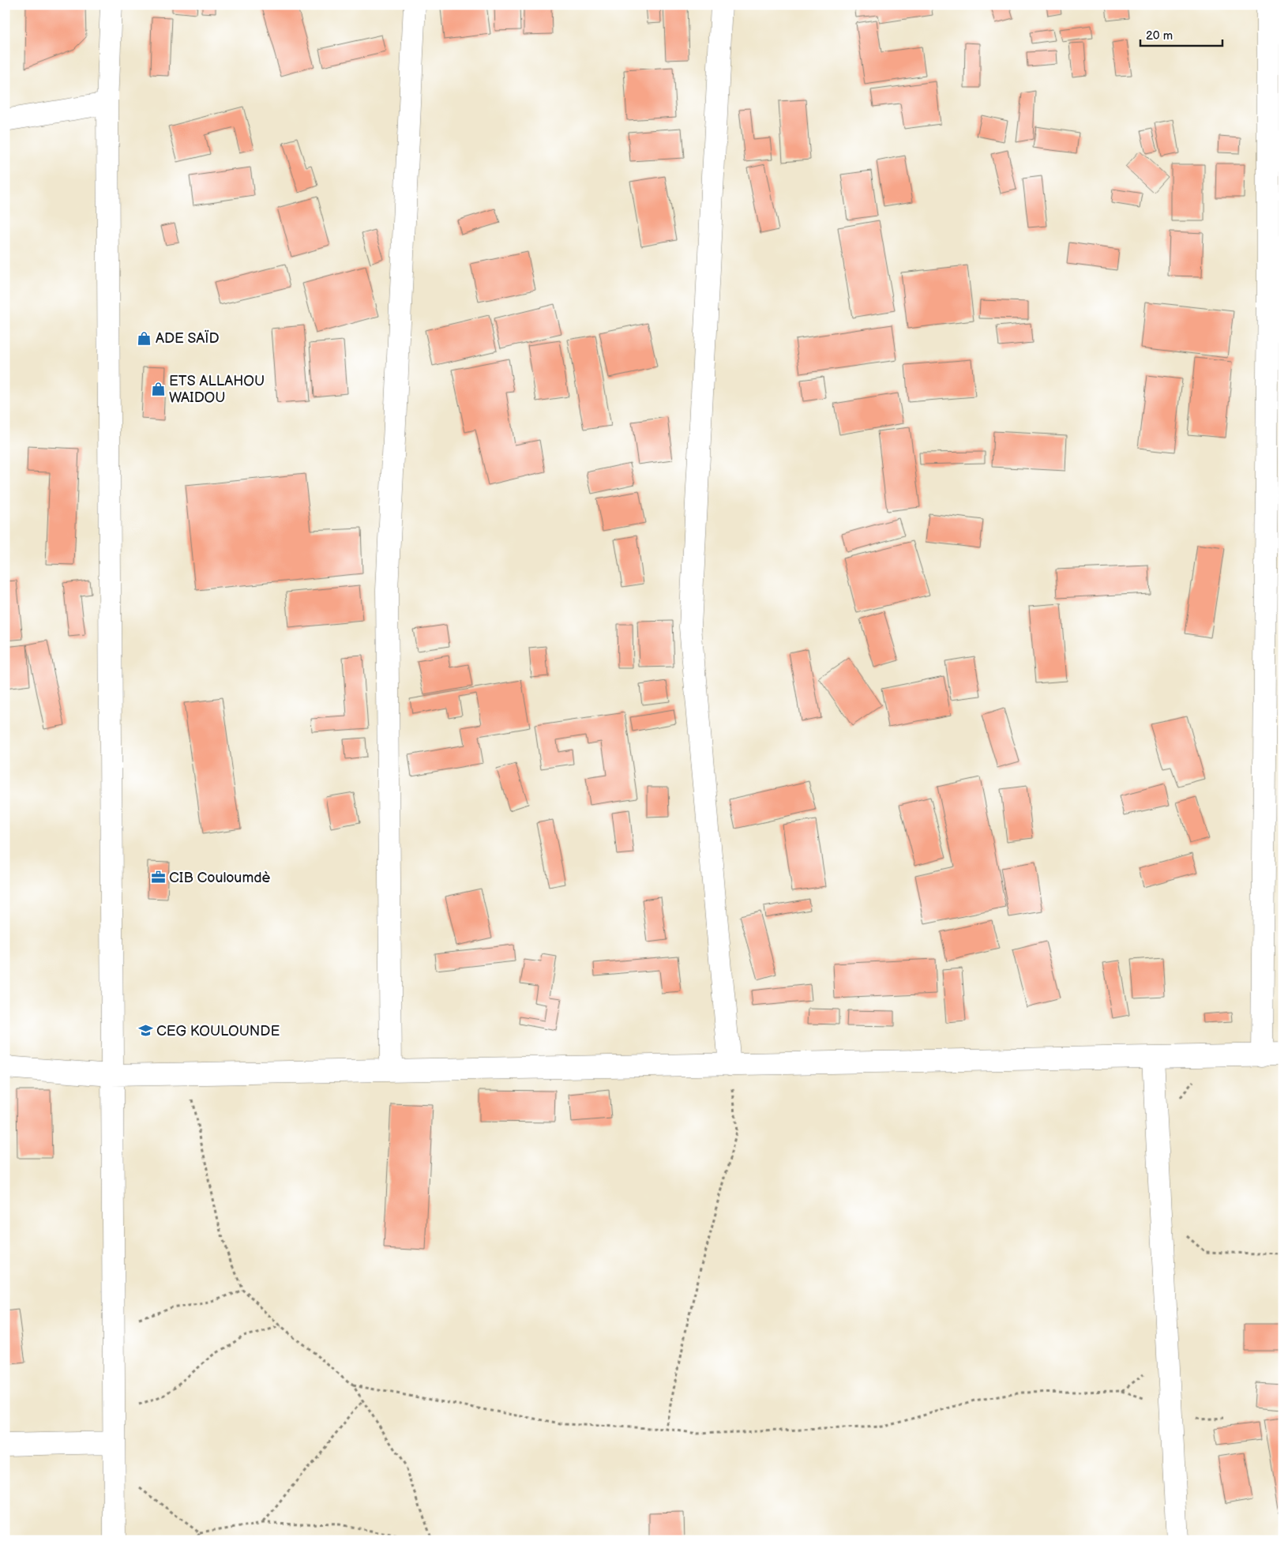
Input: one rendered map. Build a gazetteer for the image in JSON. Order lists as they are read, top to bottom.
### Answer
{
  "places": {
    "shop": ["ADE SAÏD", "ETS ALLAHOU WAIDOU"],
    "office": ["CIB Couloumdè"],
    "school or university": ["CEG KOULOUNDE"]
  },
  "scale_bar": "20 m"
}
